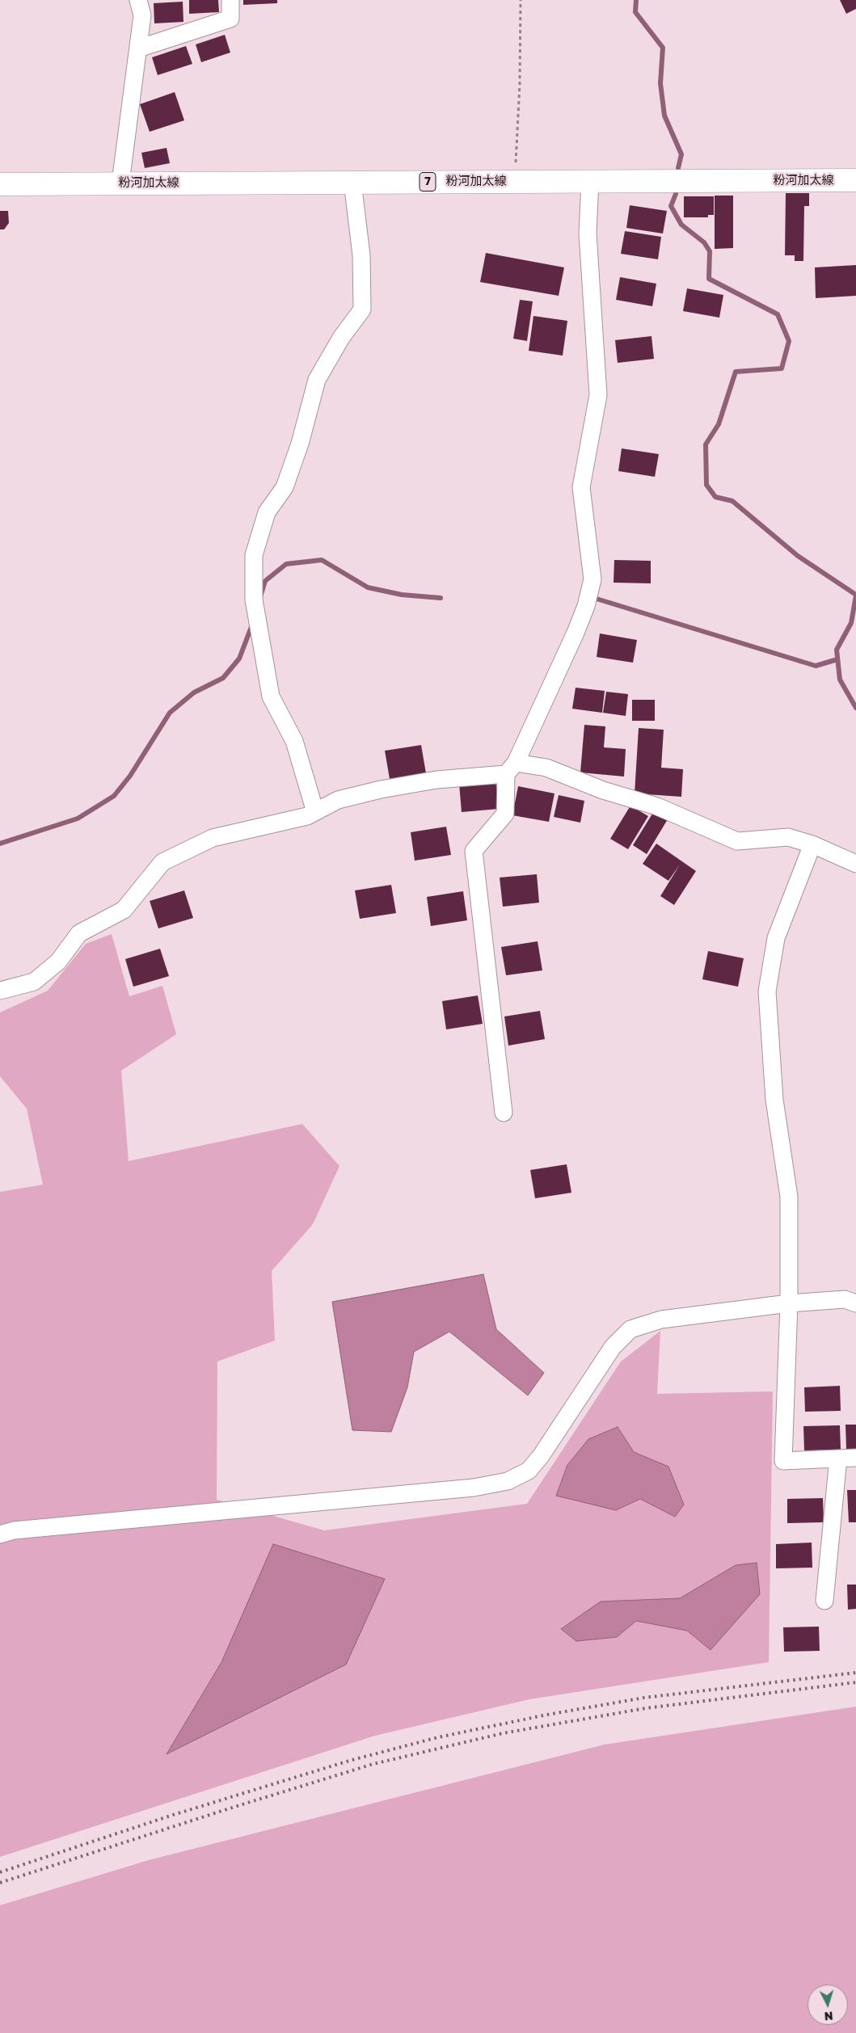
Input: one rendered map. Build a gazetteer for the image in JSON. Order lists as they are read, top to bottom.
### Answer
{
  "streets": {
    "main road": ["粉河加太線", "7"]
  },
  "north": "bottom"
}
